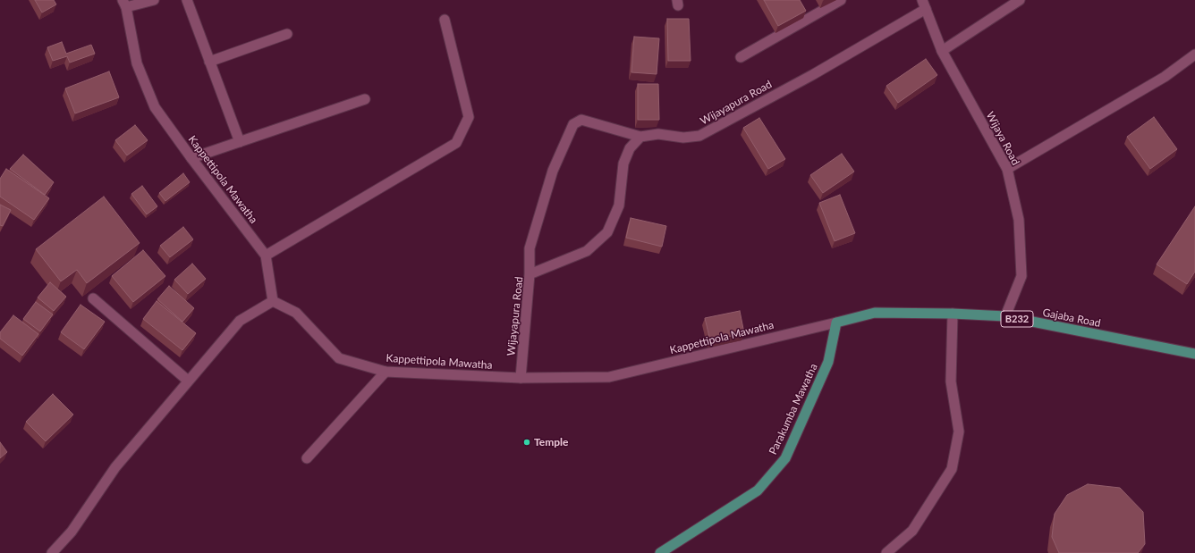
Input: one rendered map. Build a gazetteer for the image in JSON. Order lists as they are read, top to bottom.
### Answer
{
  "streets": {
    "main road": ["Gajaba Road", "B232", "Parakumba Mawatha"],
    "street": ["Wijayapura Road", "Wijaya Road", "Kappettipola Mawatha"]
  },
  "crossings": [
    ["Wijayapura Road", "Wijaya Road"],
    ["Wijayapura Road", "Kappettipola Mawatha"],
    ["Wijaya Road", "Gajaba Road"],
    ["Kappettipola Mawatha", "Gajaba Road"],
    ["Kappettipola Mawatha", "Parakumba Mawatha"],
    ["Gajaba Road", "Parakumba Mawatha"]
  ],
  "places": ["Temple"]
}
